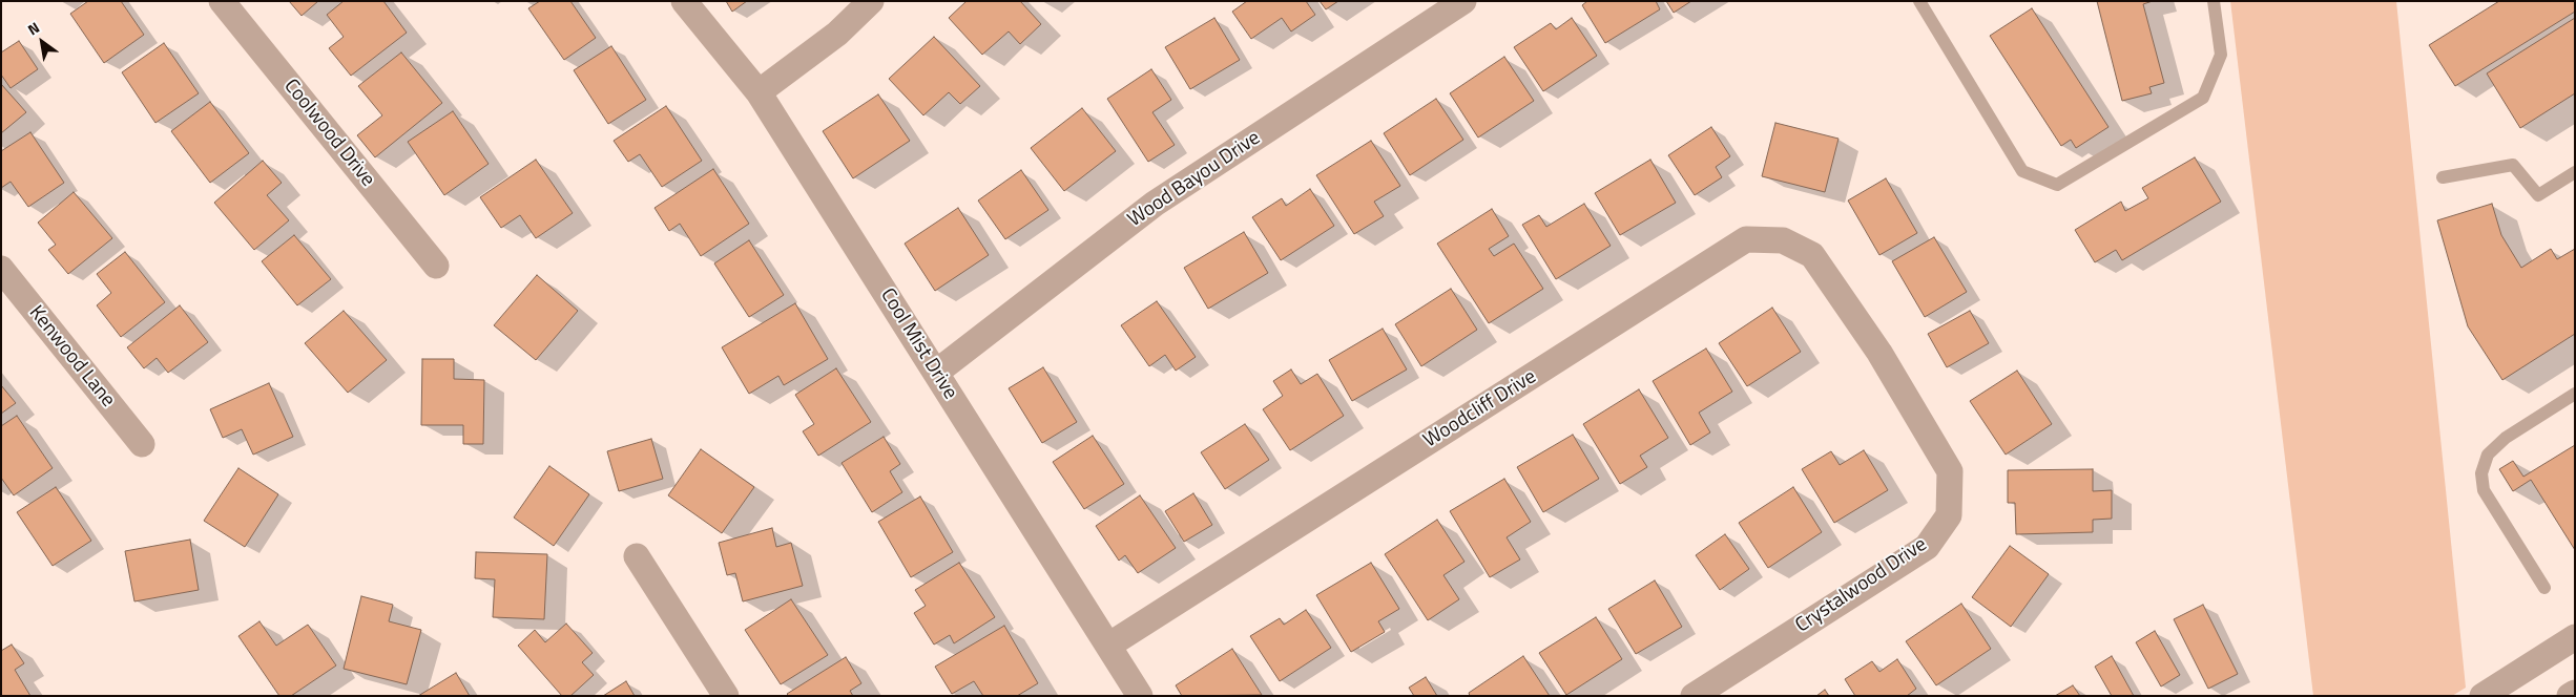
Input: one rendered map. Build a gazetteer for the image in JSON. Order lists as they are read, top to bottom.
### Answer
{
  "streets": {
    "street": [
      "Coolwood Drive",
      "Wood Bayou Drive",
      "Cool Mist Drive",
      "Kenwood Lane",
      "Woodcliff Drive",
      "Crystalwood Drive"
    ]
  },
  "crossings": [
    ["Wood Bayou Drive", "Cool Mist Drive"],
    ["Cool Mist Drive", "Woodcliff Drive"],
    ["Woodcliff Drive", "Crystalwood Drive"]
  ],
  "north": "top left"
}
